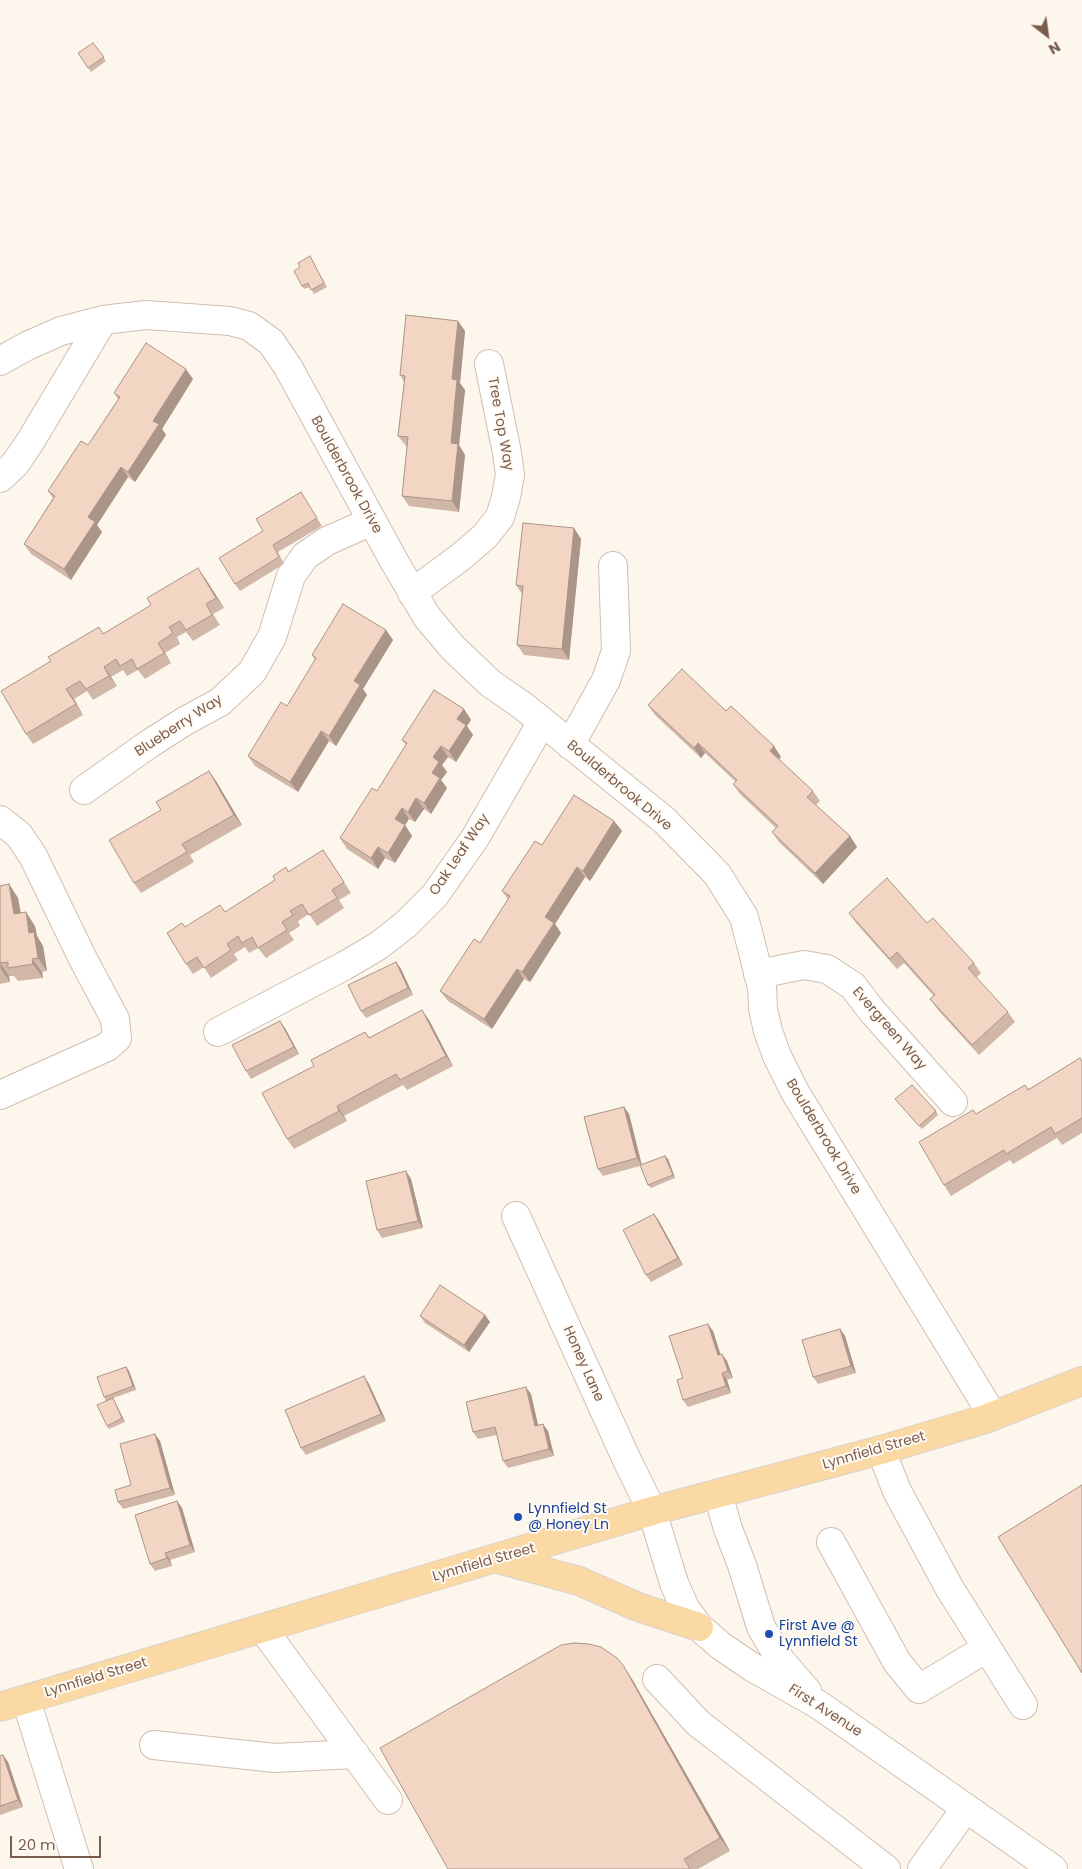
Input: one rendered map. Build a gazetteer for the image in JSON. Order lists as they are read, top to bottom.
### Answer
{
  "streets": {
    "main road": ["Lynnfield Street"],
    "street": [
      "Tree Top Way",
      "Boulderbrook Drive",
      "Blueberry Way",
      "Oak Leaf Way",
      "Evergreen Way",
      "Honey Lane",
      "First Avenue"
    ]
  },
  "crossings": [
    ["Tree Top Way", "Boulderbrook Drive"],
    ["Boulderbrook Drive", "Blueberry Way"],
    ["Boulderbrook Drive", "Oak Leaf Way"],
    ["Boulderbrook Drive", "Evergreen Way"],
    ["Boulderbrook Drive", "Lynnfield Street"],
    ["Honey Lane", "Lynnfield Street"],
    ["Honey Lane", "First Avenue"],
    ["Lynnfield Street", "First Avenue"]
  ],
  "places": ["Lynnfield St @ Honey Ln", "First Ave @ Lynnfield St"],
  "scale_bar": "20 m",
  "north": "bottom right"
}
